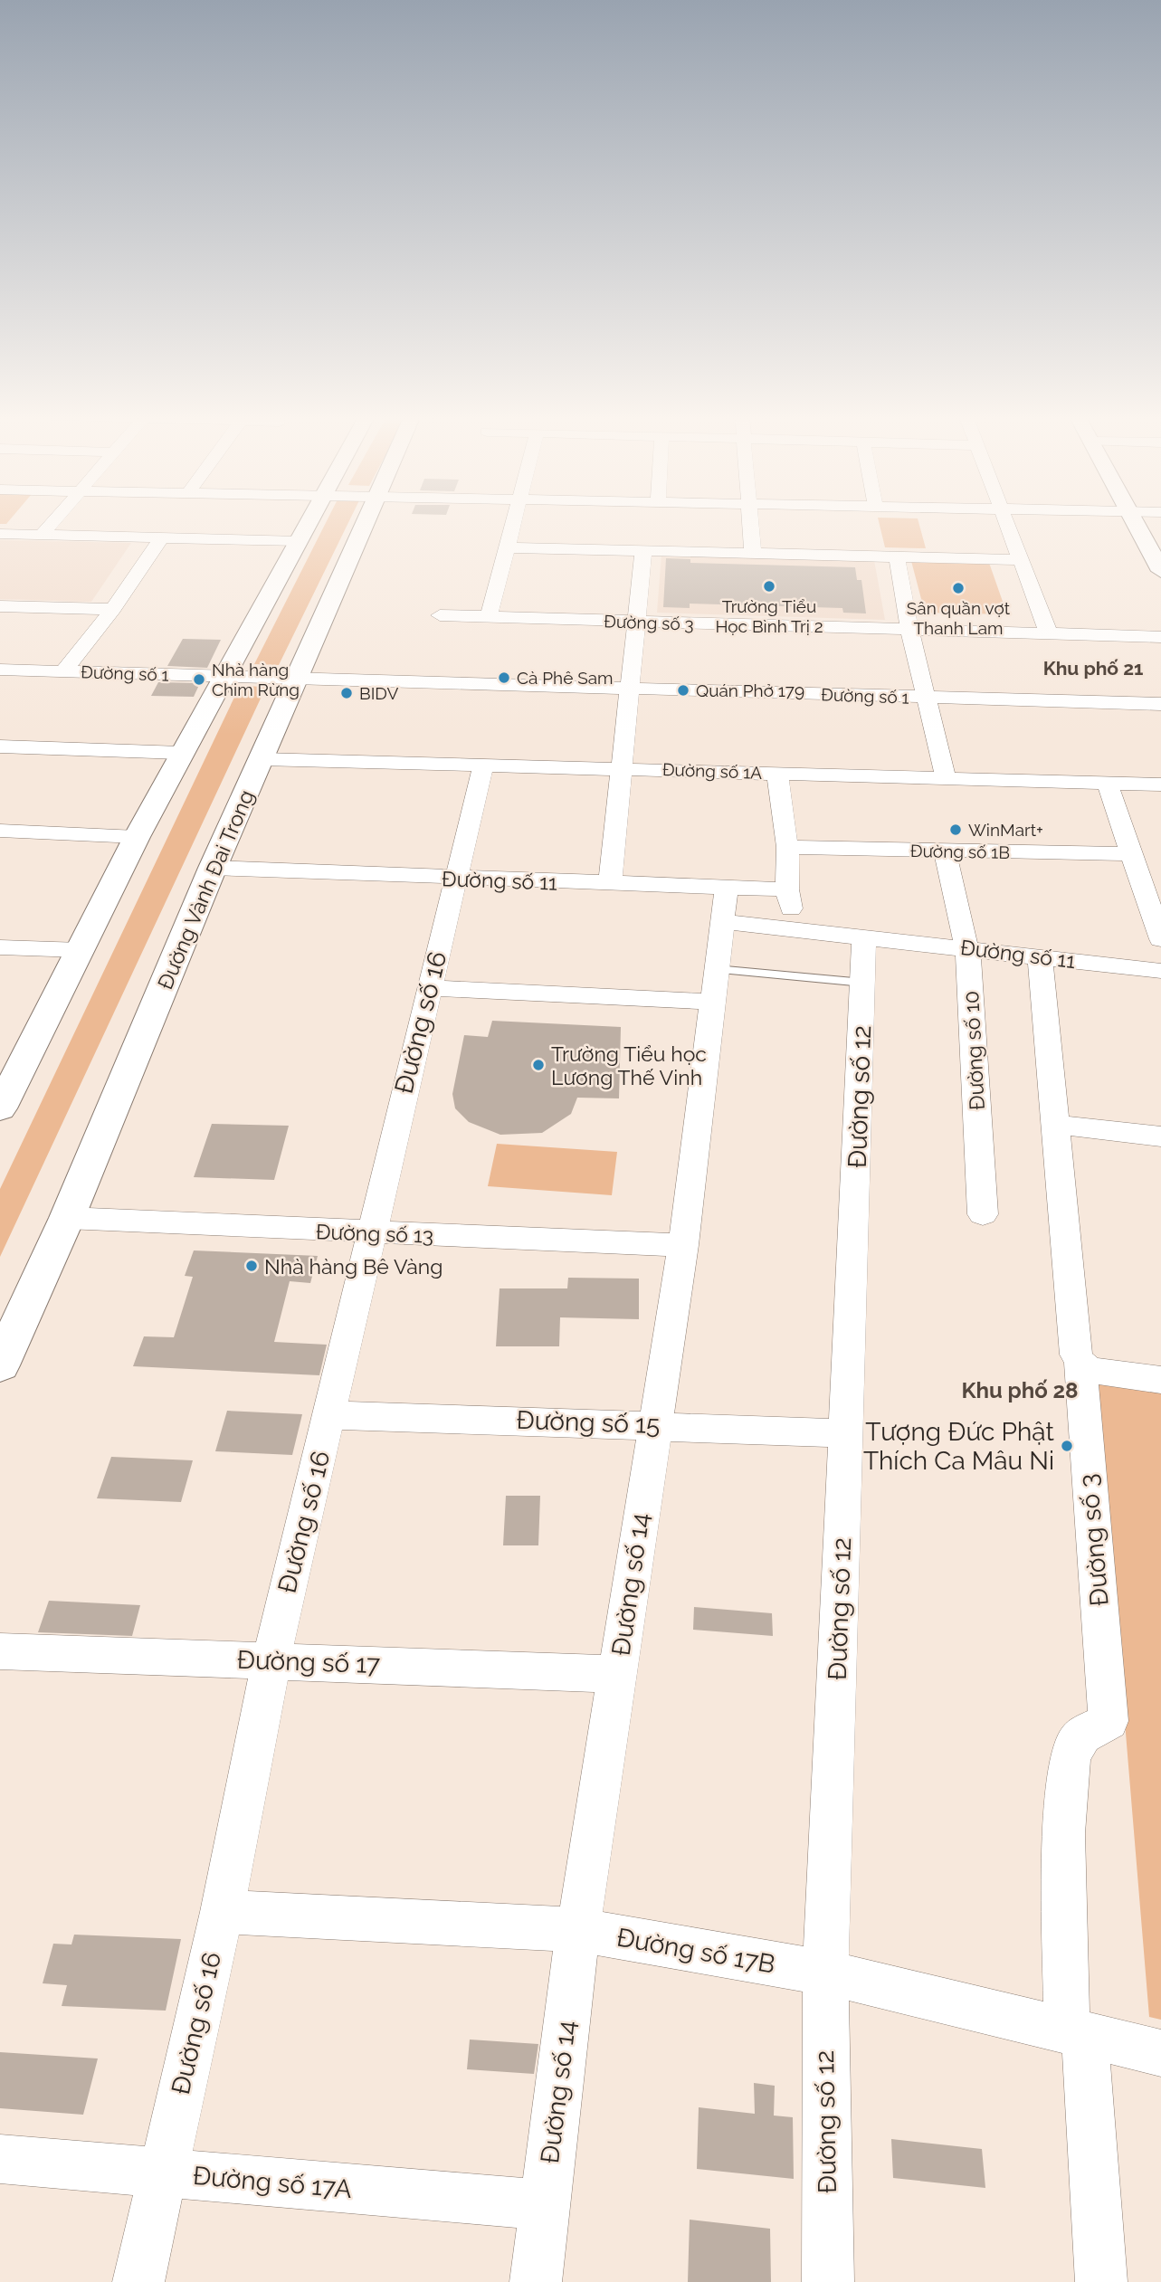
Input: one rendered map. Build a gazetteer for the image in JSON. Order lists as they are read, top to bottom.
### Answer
{
  "streets": {
    "street": [
      "Đường số 3",
      "Đường số 1",
      "Đường số 1A",
      "Đường số 1B",
      "Đường số 11",
      "Đường Vành Đai Trong",
      "Đường số 16",
      "Đường số 10",
      "Đường số 12",
      "Đường số 13",
      "Đường số 15",
      "Đường số 14",
      "Đường số 17",
      "Đường số 17B",
      "Đường số 17A"
    ]
  },
  "crossings": [
    ["Đường số 3", "Đường số 11"],
    ["Đường số 3", "Đường số 17B"],
    ["Đường số 1", "Đường Vành Đai Trong"],
    ["Đường số 1A", "Đường Vành Đai Trong"],
    ["Đường số 1A", "Đường số 16"],
    ["Đường số 1B", "Đường số 10"],
    ["Đường số 11", "Đường Vành Đai Trong"],
    ["Đường số 11", "Đường số 16"],
    ["Đường số 11", "Đường số 10"],
    ["Đường số 11", "Đường số 12"],
    ["Đường số 11", "Đường số 14"],
    ["Đường Vành Đai Trong", "Đường số 13"],
    ["Đường số 16", "Đường số 13"],
    ["Đường số 16", "Đường số 15"],
    ["Đường số 16", "Đường số 17"],
    ["Đường số 16", "Đường số 17B"],
    ["Đường số 16", "Đường số 17A"],
    ["Đường số 12", "Đường số 15"],
    ["Đường số 12", "Đường số 17B"],
    ["Đường số 13", "Đường số 14"],
    ["Đường số 15", "Đường số 14"],
    ["Đường số 14", "Đường số 17"],
    ["Đường số 14", "Đường số 17B"],
    ["Đường số 14", "Đường số 17A"]
  ],
  "districts": ["Khu phố 21", "Khu phố 28"],
  "places": [
    "Trường Tiểu Học Bình Trị 2",
    "Sân quần vợt Thanh Lam",
    "Cà Phê Sam",
    "Nhà hàng Chim Rừng",
    "Quán Phở 179",
    "BIDV",
    "WinMart+",
    "Trường Tiểu học Lương Thế Vinh",
    "Nhà hàng Bê Vàng",
    "Tượng Đức Phật Thích Ca Mâu Ni"
  ]
}
